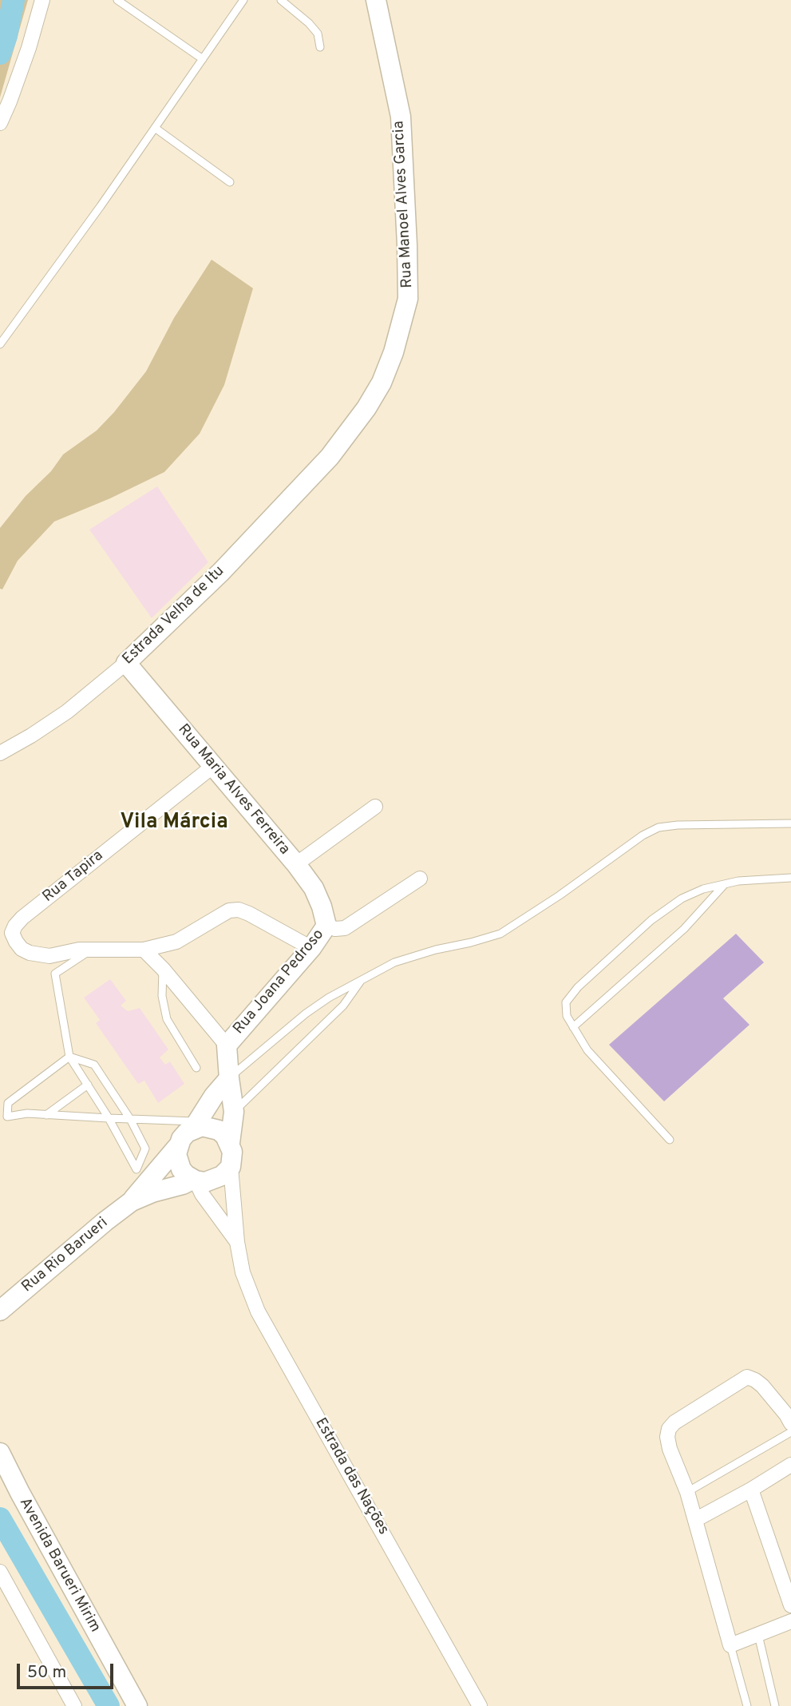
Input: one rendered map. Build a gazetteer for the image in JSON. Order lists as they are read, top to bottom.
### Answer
{
  "streets": {
    "street": [
      "Rua Manoel Alves Garcia",
      "Estrada Velha de Itu",
      "Rua Maria Alves Ferreira",
      "Rua Tapira",
      "Rua Joana Pedroso",
      "Rua Rio Barueri",
      "Estrada das Nações",
      "Avenida Barueri Mirim"
    ]
  },
  "crossings": [
    ["Rua Manoel Alves Garcia", "Estrada Velha de Itu"],
    ["Estrada Velha de Itu", "Rua Maria Alves Ferreira"],
    ["Rua Maria Alves Ferreira", "Rua Tapira"],
    ["Rua Maria Alves Ferreira", "Rua Joana Pedroso"],
    ["Rua Rio Barueri", "Estrada das Nações"]
  ],
  "districts": ["Vila Márcia"],
  "scale_bar": "50 m"
}
